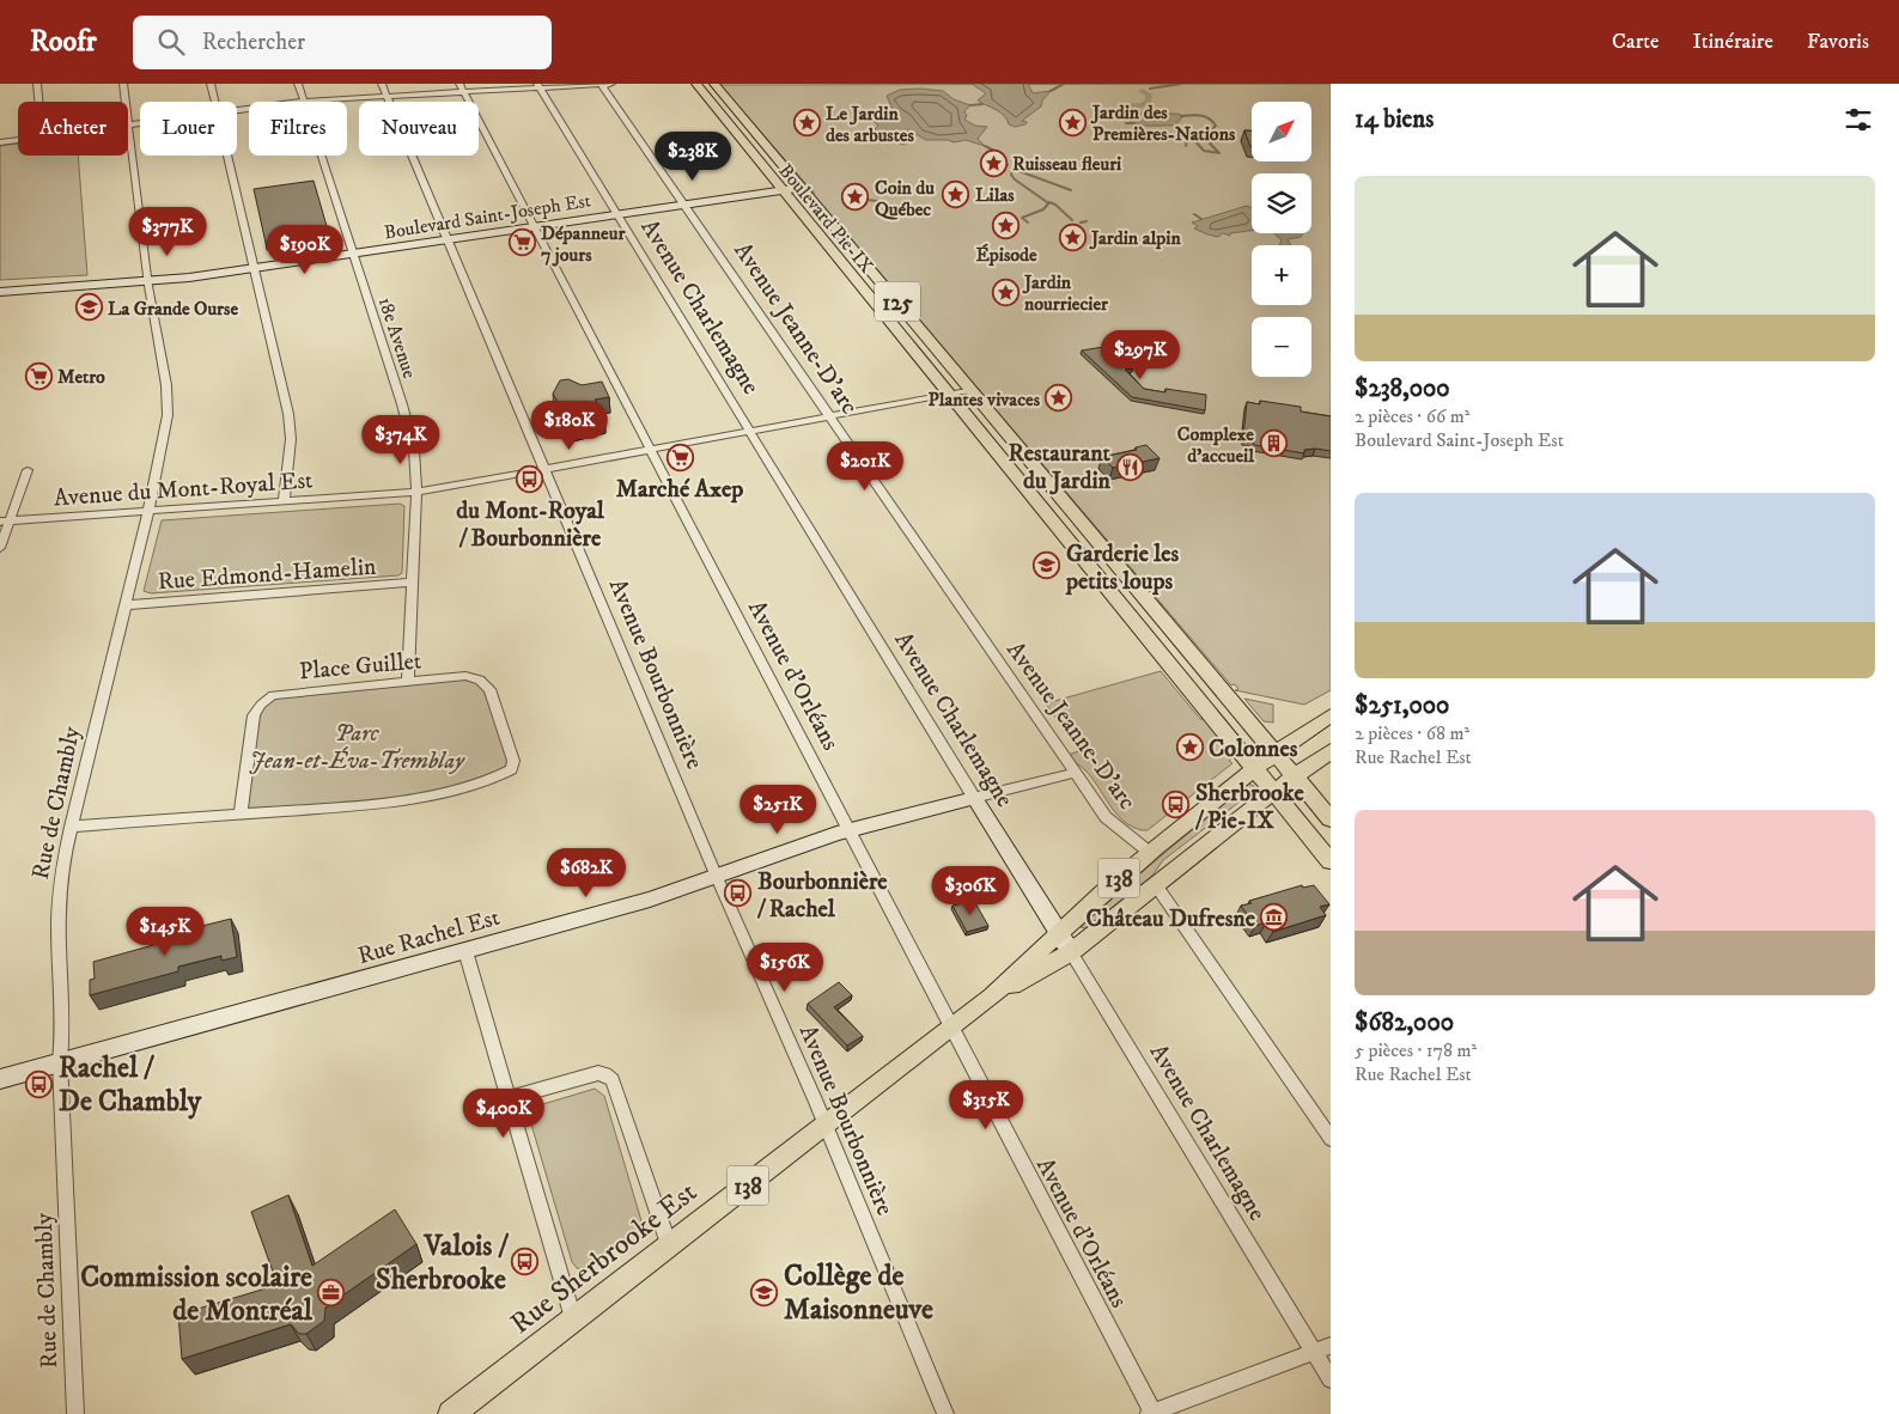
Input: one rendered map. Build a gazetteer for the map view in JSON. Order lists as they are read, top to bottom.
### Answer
{
  "streets": {
    "main road": [
      "Boulevard Saint-Joseph Est",
      "Boulevard Pie-IX",
      "125",
      "Avenue Charlemagne",
      "138",
      "Rue Rachel Est",
      "Rue Sherbrooke Est"
    ],
    "street": [
      "Avenue Jeanne-D'arc",
      "18e Avenue",
      "Avenue du Mont-Royal Est",
      "Rue Edmond-Hamelin",
      "Place Guillet",
      "Avenue Bourbonnière",
      "Avenue d'Orléans",
      "Rue de Chambly"
    ]
  },
  "crossings": [
    ["Boulevard Saint-Joseph Est", "Boulevard Pie-IX"],
    ["Boulevard Saint-Joseph Est", "Avenue Charlemagne"],
    ["Boulevard Saint-Joseph Est", "Avenue Jeanne-D'arc"],
    ["Boulevard Saint-Joseph Est", "18e Avenue"],
    ["Boulevard Saint-Joseph Est", "Avenue Bourbonnière"],
    ["Boulevard Saint-Joseph Est", "Avenue d'Orléans"],
    ["Boulevard Saint-Joseph Est", "Rue de Chambly"],
    ["Boulevard Pie-IX", "Avenue du Mont-Royal Est"],
    ["Boulevard Pie-IX", "Rue Sherbrooke Est"],
    ["Avenue Charlemagne", "Avenue du Mont-Royal Est"],
    ["Avenue Charlemagne", "Rue Rachel Est"],
    ["Avenue Charlemagne", "Rue Sherbrooke Est"],
    ["Avenue Jeanne-D'arc", "Avenue du Mont-Royal Est"],
    ["Avenue Jeanne-D'arc", "Rue Rachel Est"],
    ["Avenue Jeanne-D'arc", "Rue Sherbrooke Est"],
    ["18e Avenue", "Avenue du Mont-Royal Est"],
    ["18e Avenue", "Rue Edmond-Hamelin"],
    ["18e Avenue", "Place Guillet"],
    ["Avenue du Mont-Royal Est", "Avenue Bourbonnière"],
    ["Avenue du Mont-Royal Est", "Avenue d'Orléans"],
    ["Avenue du Mont-Royal Est", "Rue de Chambly"],
    ["Rue Edmond-Hamelin", "Rue de Chambly"],
    ["Avenue Bourbonnière", "Rue Rachel Est"],
    ["Avenue Bourbonnière", "Rue Sherbrooke Est"],
    ["Avenue d'Orléans", "Rue Rachel Est"],
    ["Avenue d'Orléans", "Rue Sherbrooke Est"],
    ["Rue de Chambly", "Rue Rachel Est"]
  ],
  "parks": ["Parc Jean-et-Éva-Tremblay"],
  "places": {
    "place": [
      "Jardin des Premières-Nations",
      "Le Jardin des arbustes",
      "Ruisseau fleuri",
      "Lilas",
      "Coin du Québec",
      "Épisode",
      "Jardin alpin",
      "Jardin nourriecier",
      "Plantes vivaces",
      "Colonnes"
    ],
    "supermarket": ["Dépanneur 7 jours", "Metro", "Marché Axep"],
    "school or university": ["La Grande Ourse", "Garderie les petits loups", "Collège de Maisonneuve"],
    "building": ["Complexe d'accueil"],
    "restaurant": ["Restaurant du Jardin"],
    "bus stop": [
      "du Mont-Royal / Bourbonnière",
      "Sherbrooke / Pie-IX",
      "Bourbonnière / Rachel",
      "Rachel / De Chambly",
      "Valois / Sherbrooke"
    ],
    "museum": ["Château Dufresne"],
    "office": ["Commission scolaire de Montréal"]
  },
  "north": "top right",
  "page": {
    "header": "Roofr",
    "search": "Rechercher",
    "nav": ["Carte", "Itinéraire", "Favoris"],
    "heading": "14 biens",
    "map_buttons": ["+", "−"],
    "chip": [
      "Acheter",
      "Louer",
      "Filtres",
      "Nouveau"
    ],
    "price": [
      "$238K",
      "$377K",
      "$190K",
      "$297K",
      "$180K",
      "$374K",
      "$201K",
      "$251K",
      "$682K",
      "$306K",
      "$145K",
      "$156K",
      "$315K",
      "$400K"
    ],
    "list": [
      {
        "name": "$238,000",
        "note": "2 pièces · 66 m² · Boulevard Saint-Joseph Est"
      },
      {
        "name": "$251,000",
        "note": "2 pièces · 68 m² · Rue Rachel Est"
      },
      {
        "name": "$682,000",
        "note": "5 pièces · 178 m² · Rue Rachel Est"
      }
    ]
  }
}
